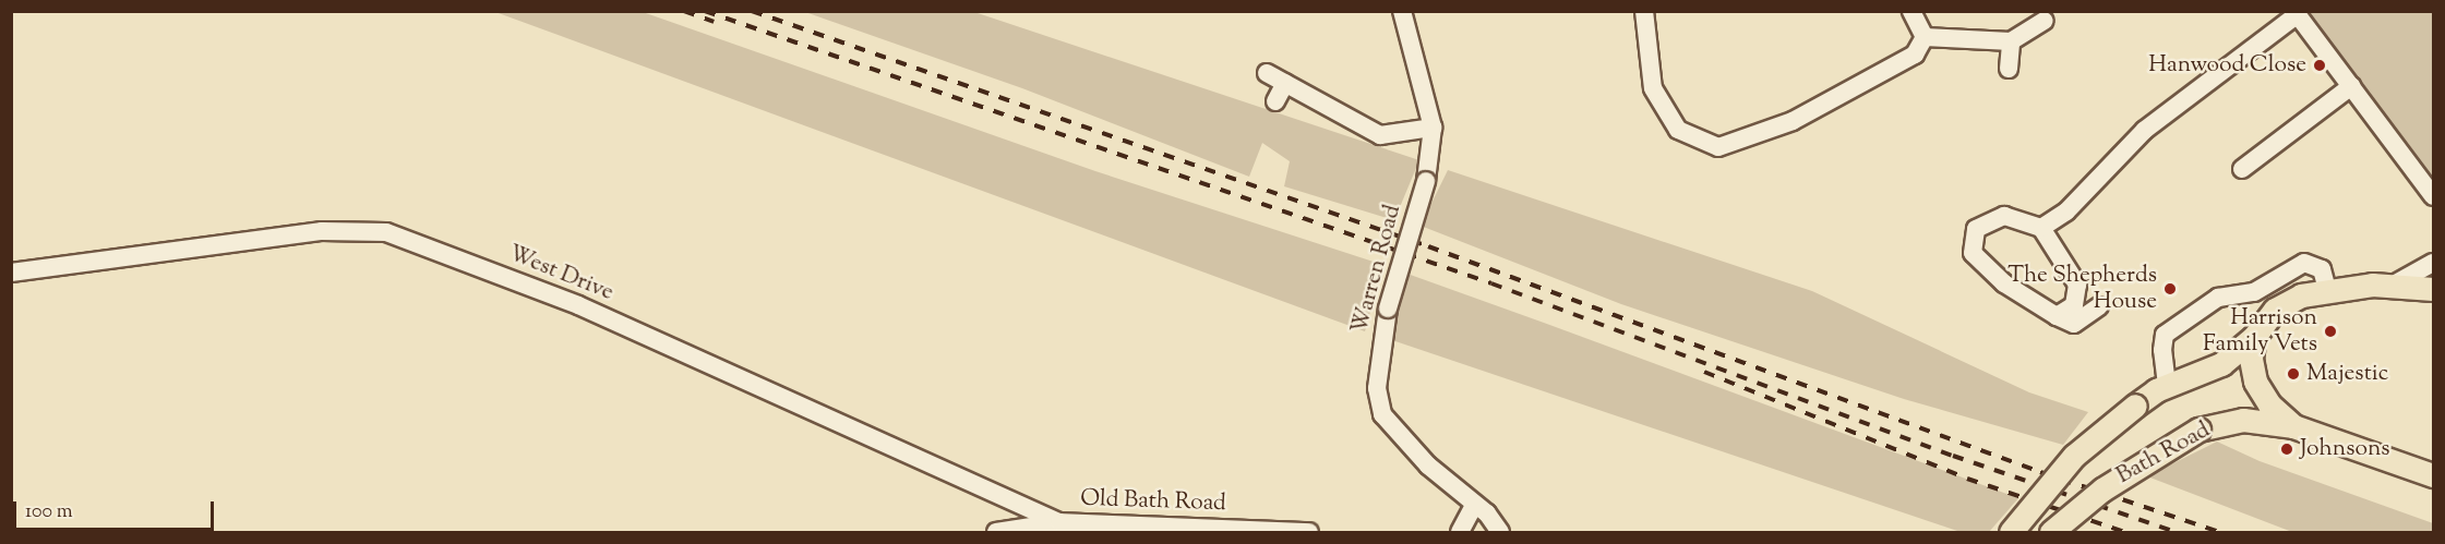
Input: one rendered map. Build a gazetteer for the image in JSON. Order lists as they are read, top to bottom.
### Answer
{
  "streets": {
    "main road": ["Bath Road"],
    "street": ["Warren Road", "West Drive", "Old Bath Road"]
  },
  "crossings": [
    ["West Drive", "Old Bath Road"]
  ],
  "places": [
    "Hanwood Close",
    "The Shepherds House",
    "Harrison Family Vets",
    "Majestic",
    "Johnsons"
  ],
  "scale_bar": "100 m"
}
